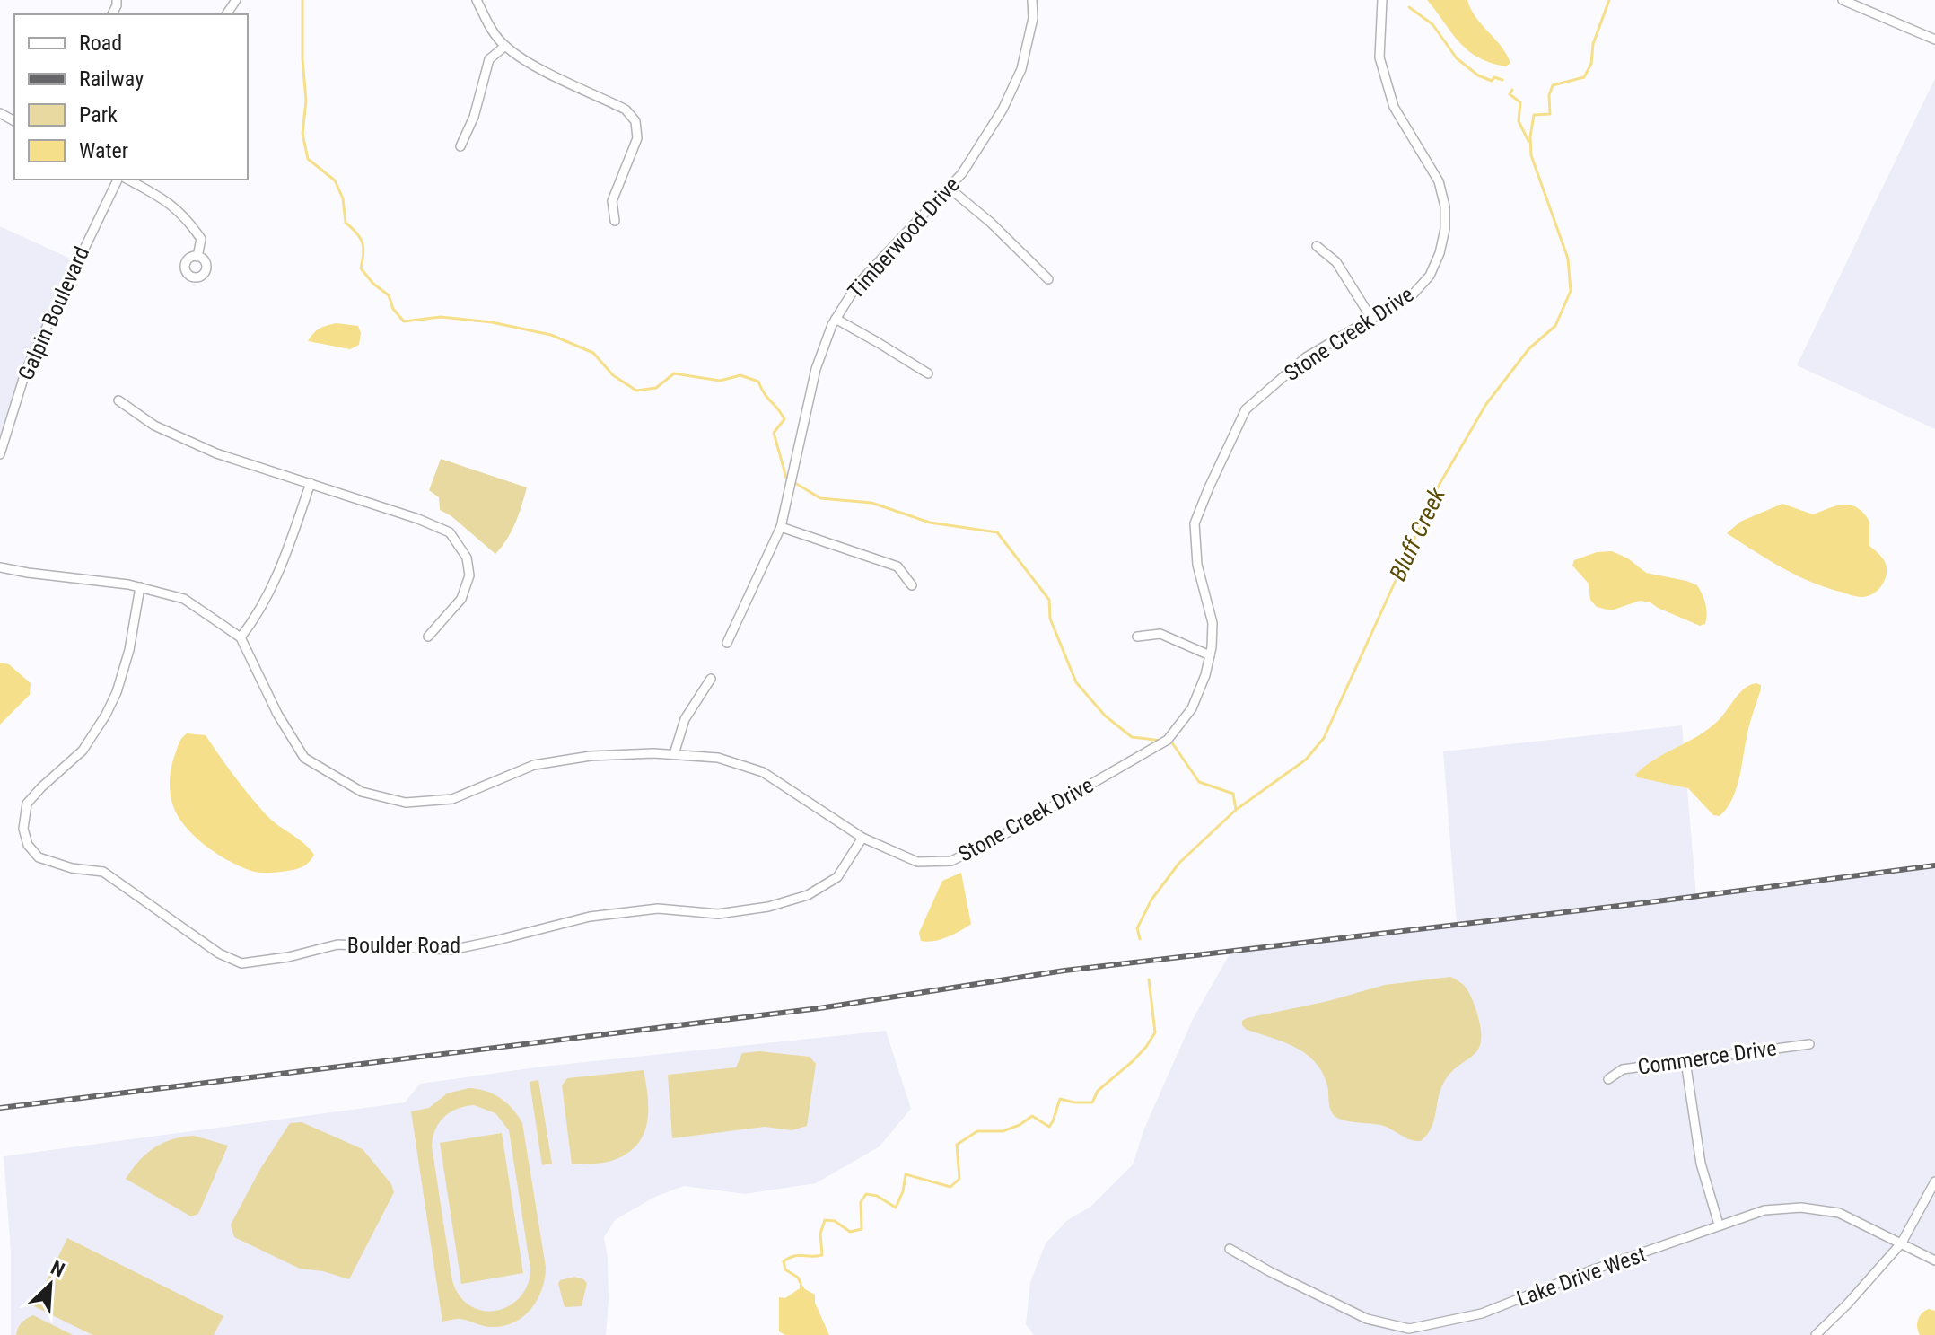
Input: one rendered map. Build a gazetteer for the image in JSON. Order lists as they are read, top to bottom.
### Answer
{
  "streets": {
    "street": [
      "Timberwood Drive",
      "Galpin Boulevard",
      "Stone Creek Drive",
      "Boulder Road",
      "Commerce Drive",
      "Lake Drive West"
    ]
  },
  "crossings": [
    ["Stone Creek Drive", "Boulder Road"]
  ],
  "water": ["Bluff Creek"],
  "legend": [
    "Road",
    "Railway",
    "Park",
    "Water"
  ],
  "north": "top right"
}
